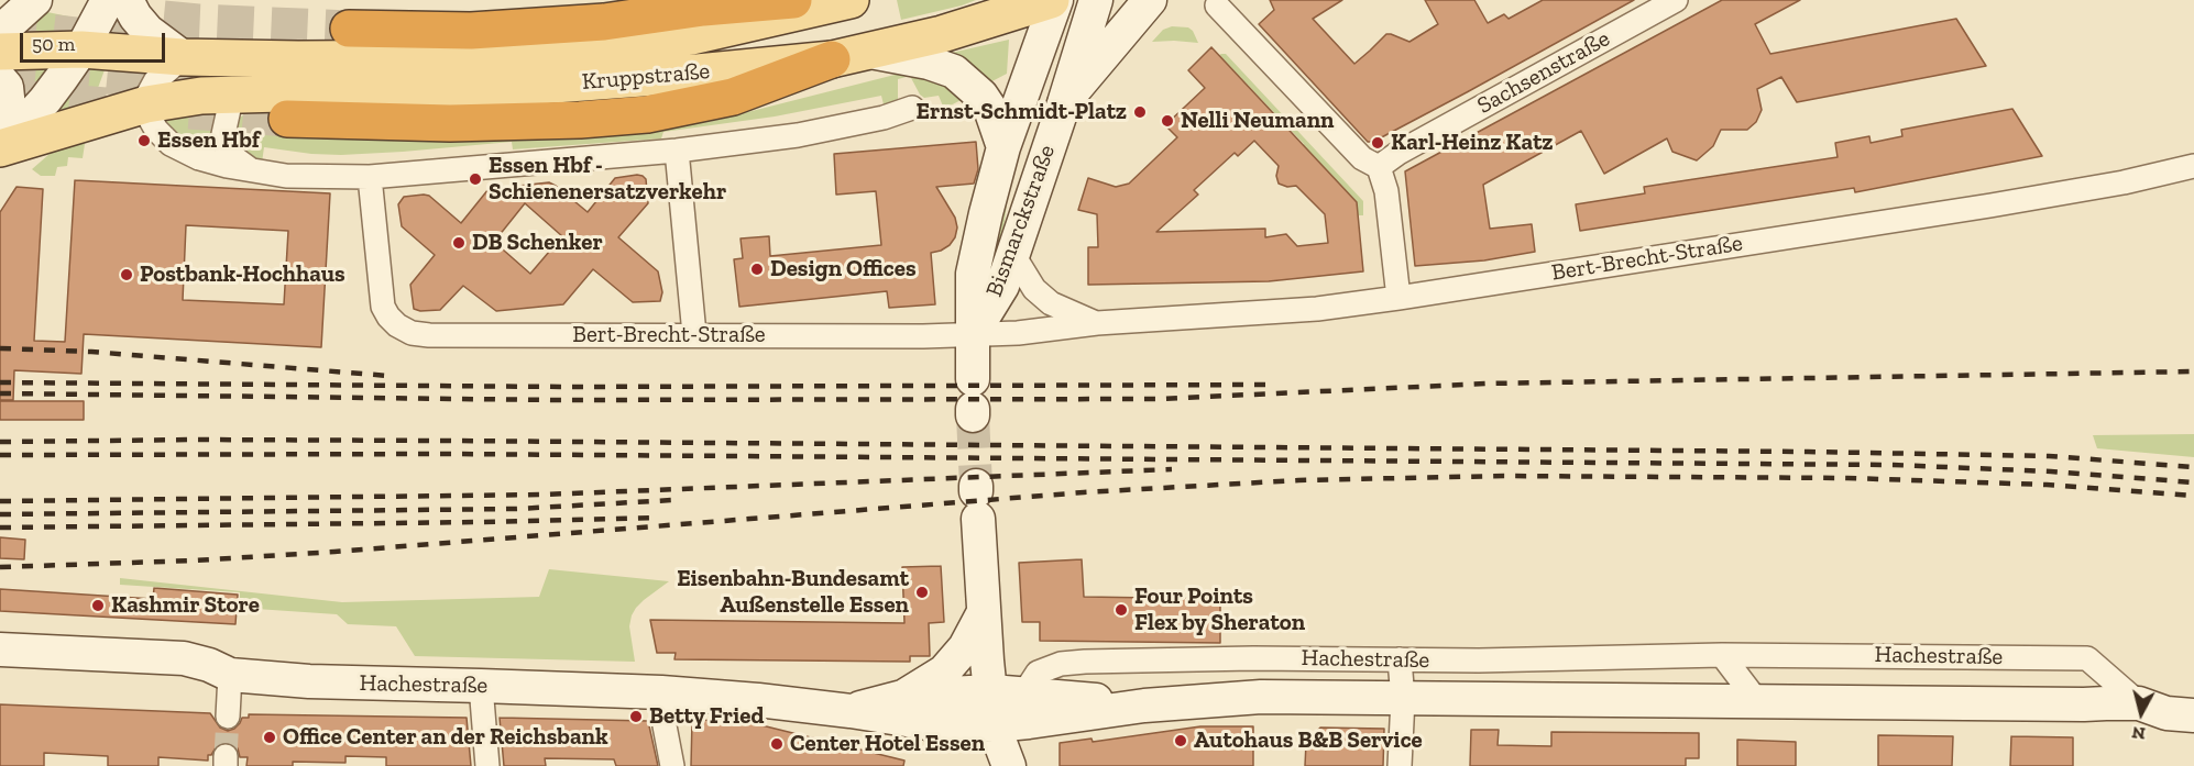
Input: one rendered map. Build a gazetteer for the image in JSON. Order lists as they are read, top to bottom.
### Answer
{
  "streets": {
    "main road": ["Kruppstraße"],
    "street": [
      "Sachsenstraße",
      "Bismarckstraße",
      "Bert-Brecht-Straße",
      "Hachestraße"
    ]
  },
  "crossings": [
    ["Bismarckstraße", "Bert-Brecht-Straße"]
  ],
  "places": [
    "Ernst-Schmidt-Platz",
    "Nelli Neumann",
    "Essen Hbf",
    "Karl-Heinz Katz",
    "Essen Hbf - Schienenersatzverkehr",
    "DB Schenker",
    "Design Offices",
    "Postbank-Hochhaus",
    "Eisenbahn-Bundesamt Außenstelle Essen",
    "Kashmir Store",
    "Four Points Flex by Sheraton",
    "Betty Fried",
    "Office Center an der Reichsbank",
    "Autohaus B&B Service",
    "Center Hotel Essen"
  ],
  "scale_bar": "50 m",
  "north": "bottom"
}
